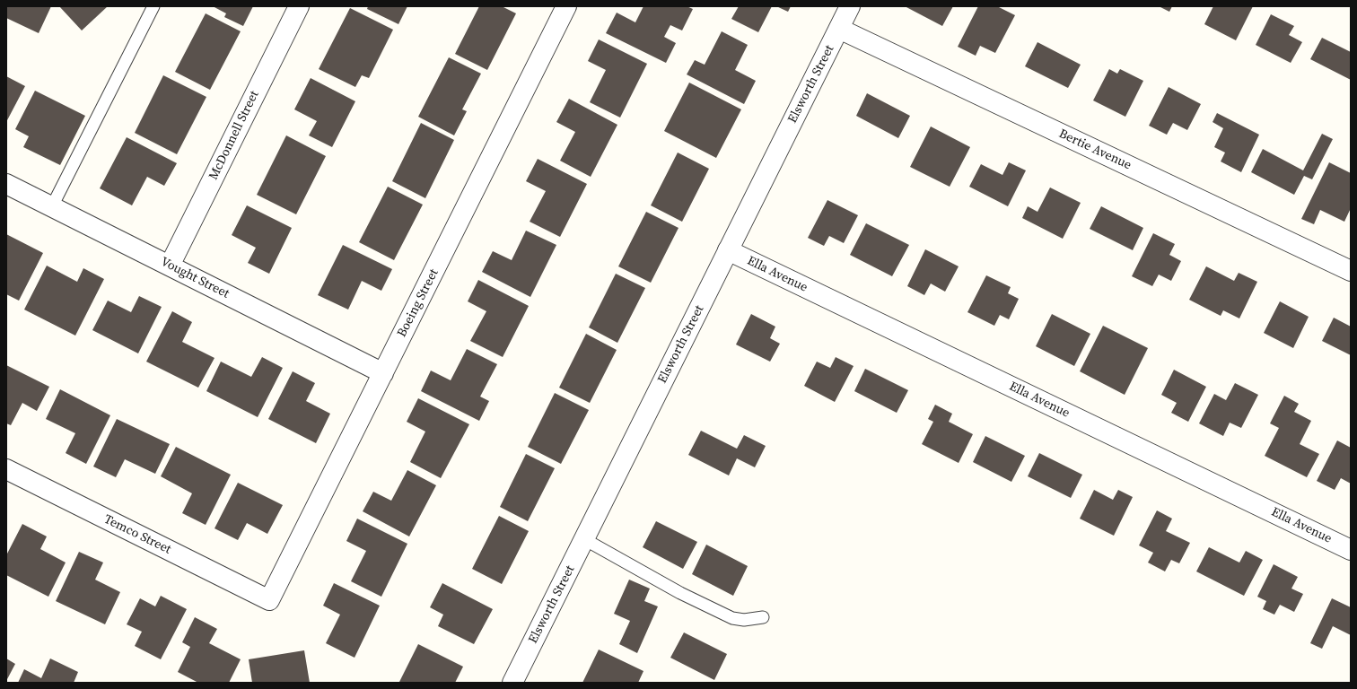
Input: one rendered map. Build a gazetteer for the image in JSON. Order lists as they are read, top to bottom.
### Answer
{
  "streets": {
    "street": [
      "Elsworth Street",
      "McDonnell Street",
      "Bertie Avenue",
      "Ella Avenue",
      "Vought Street",
      "Boeing Street",
      "Temco Street"
    ]
  },
  "crossings": [
    ["Elsworth Street", "Bertie Avenue"],
    ["Elsworth Street", "Ella Avenue"],
    ["McDonnell Street", "Vought Street"],
    ["Vought Street", "Boeing Street"],
    ["Boeing Street", "Temco Street"]
  ]
}
